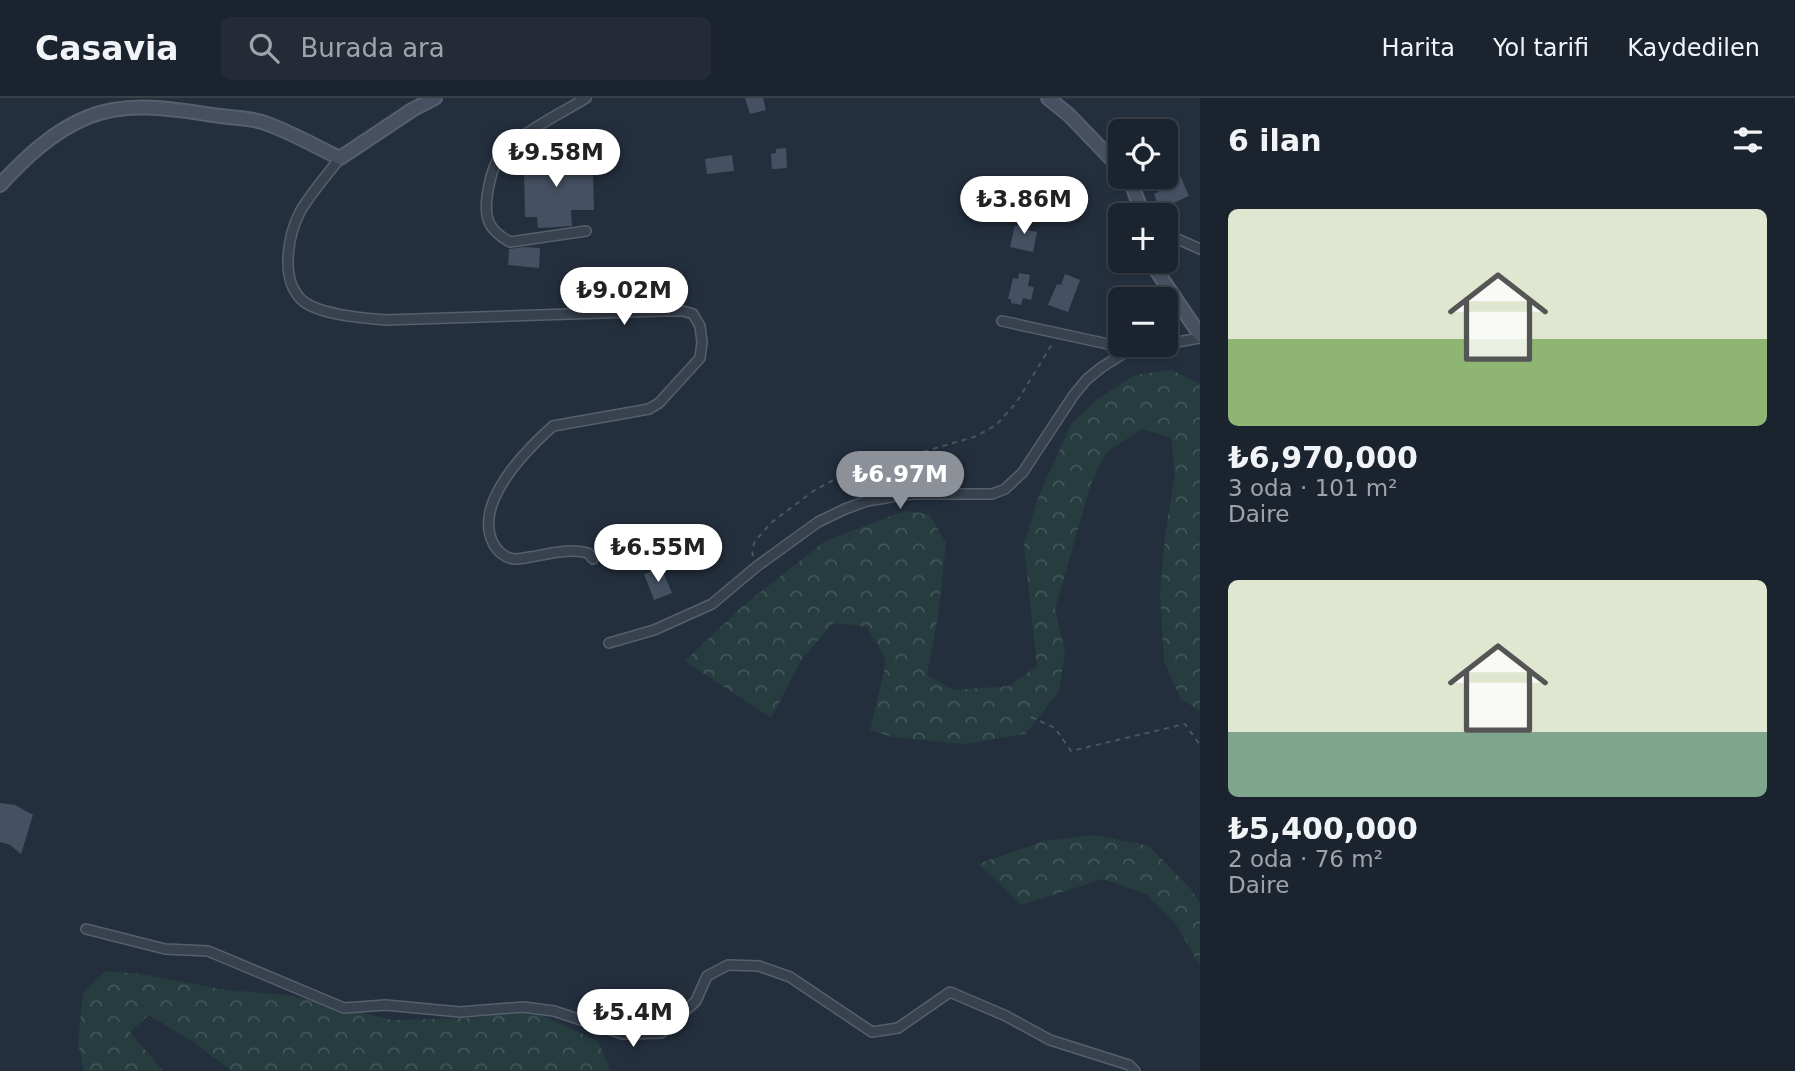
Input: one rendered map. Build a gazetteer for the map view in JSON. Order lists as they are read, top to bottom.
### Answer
{
  "page": {
    "header": "Casavia",
    "search": "Burada ara",
    "nav": ["Harita", "Yol tarifi", "Kaydedilen"],
    "heading": "6 ilan",
    "map_buttons": ["+", "−"],
    "price": [
      "₺9.58M",
      "₺3.86M",
      "₺9.02M",
      "₺6.97M",
      "₺6.55M",
      "₺5.4M"
    ],
    "list": [
      {
        "name": "₺6,970,000",
        "note": "3 oda · 101 m² · Daire"
      },
      {
        "name": "₺5,400,000",
        "note": "2 oda · 76 m² · Daire"
      }
    ]
  }
}
